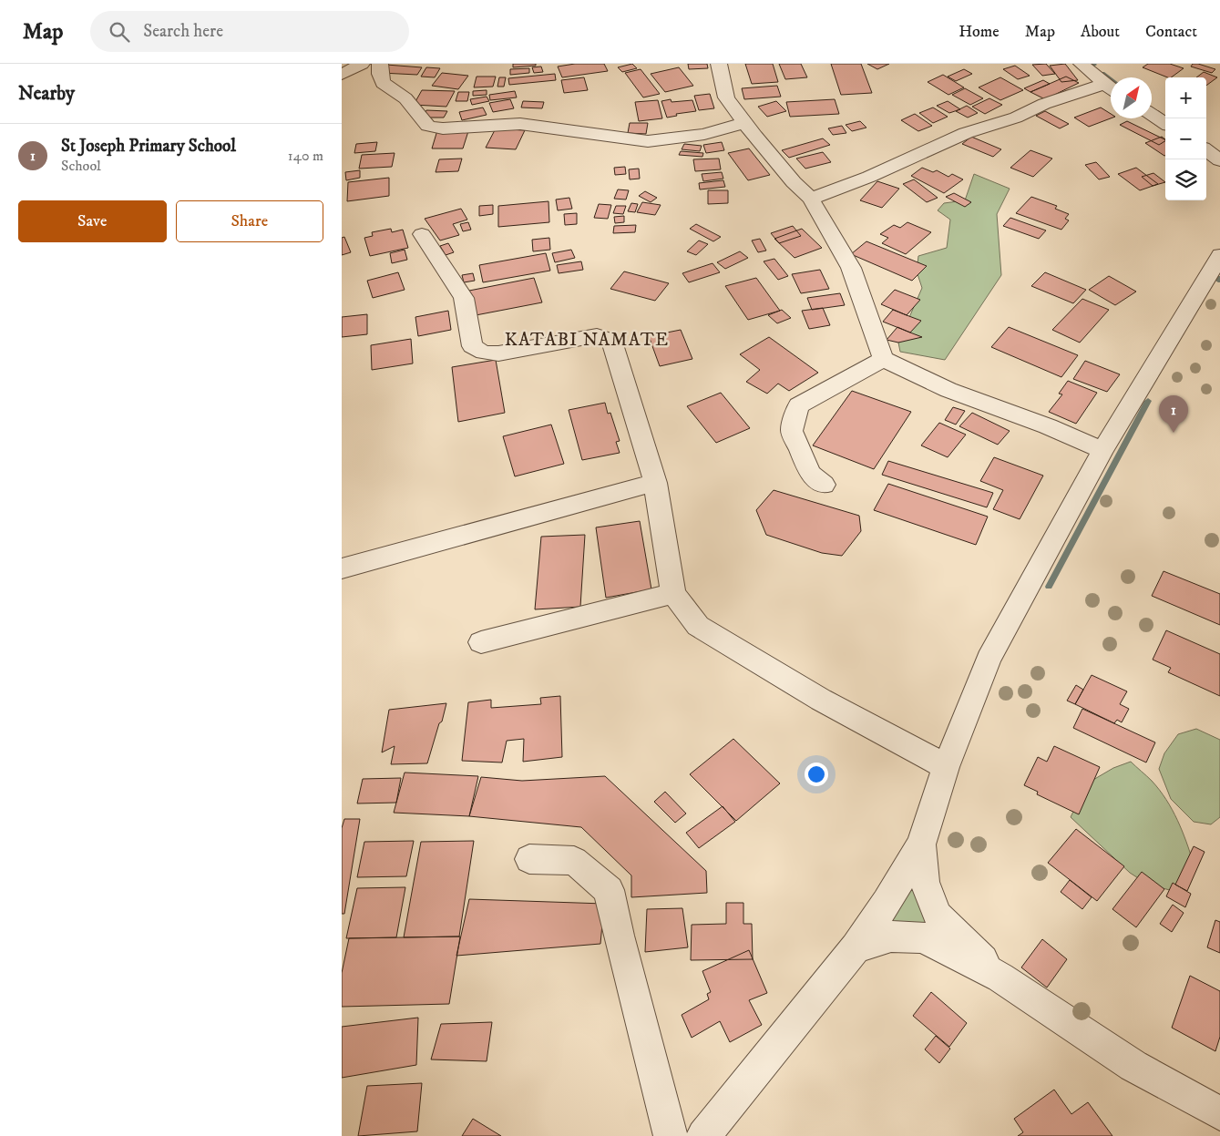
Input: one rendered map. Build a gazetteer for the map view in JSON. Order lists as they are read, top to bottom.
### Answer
{
  "districts": ["KATABI NAMATE"],
  "north": "top right",
  "page": {
    "header": "Map",
    "search": "Search here",
    "nav": [
      "Home",
      "Map",
      "About",
      "Contact"
    ],
    "heading": "Nearby",
    "map_buttons": ["+", "−"],
    "list": [
      {
        "mark": "1",
        "name": "St Joseph Primary School",
        "note": "School",
        "value": "140 m"
      }
    ],
    "buttons": ["Save", "Share"],
    "pins": "1"
  }
}
